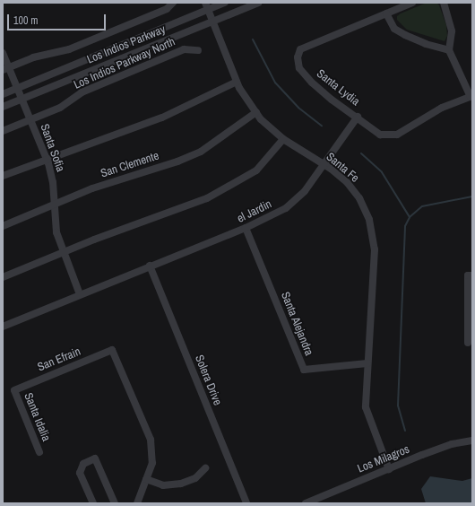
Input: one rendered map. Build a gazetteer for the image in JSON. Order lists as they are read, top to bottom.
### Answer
{
  "streets": {
    "street": [
      "Los Indios Parkway",
      "Los Indios Parkway North",
      "Santa Lydia",
      "Santa Sofia",
      "San Clemente",
      "Santa Fe",
      "el Jardin",
      "Santa Alejandra",
      "San Efrain",
      "Solera Drive",
      "Santa Idalia",
      "Los Milagros"
    ]
  },
  "crossings": [
    ["Los Indios Parkway", "Santa Sofia"],
    ["Los Indios Parkway", "Santa Fe"],
    ["Los Indios Parkway North", "Santa Sofia"],
    ["Santa Lydia", "el Jardin"],
    ["Santa Sofia", "San Clemente"],
    ["Santa Sofia", "el Jardin"],
    ["San Clemente", "Santa Fe"],
    ["Santa Fe", "el Jardin"],
    ["Santa Fe", "Santa Alejandra"],
    ["Santa Fe", "Los Milagros"],
    ["el Jardin", "Santa Alejandra"],
    ["el Jardin", "Solera Drive"],
    ["San Efrain", "Santa Idalia"]
  ],
  "scale_bar": "100 m"
}
